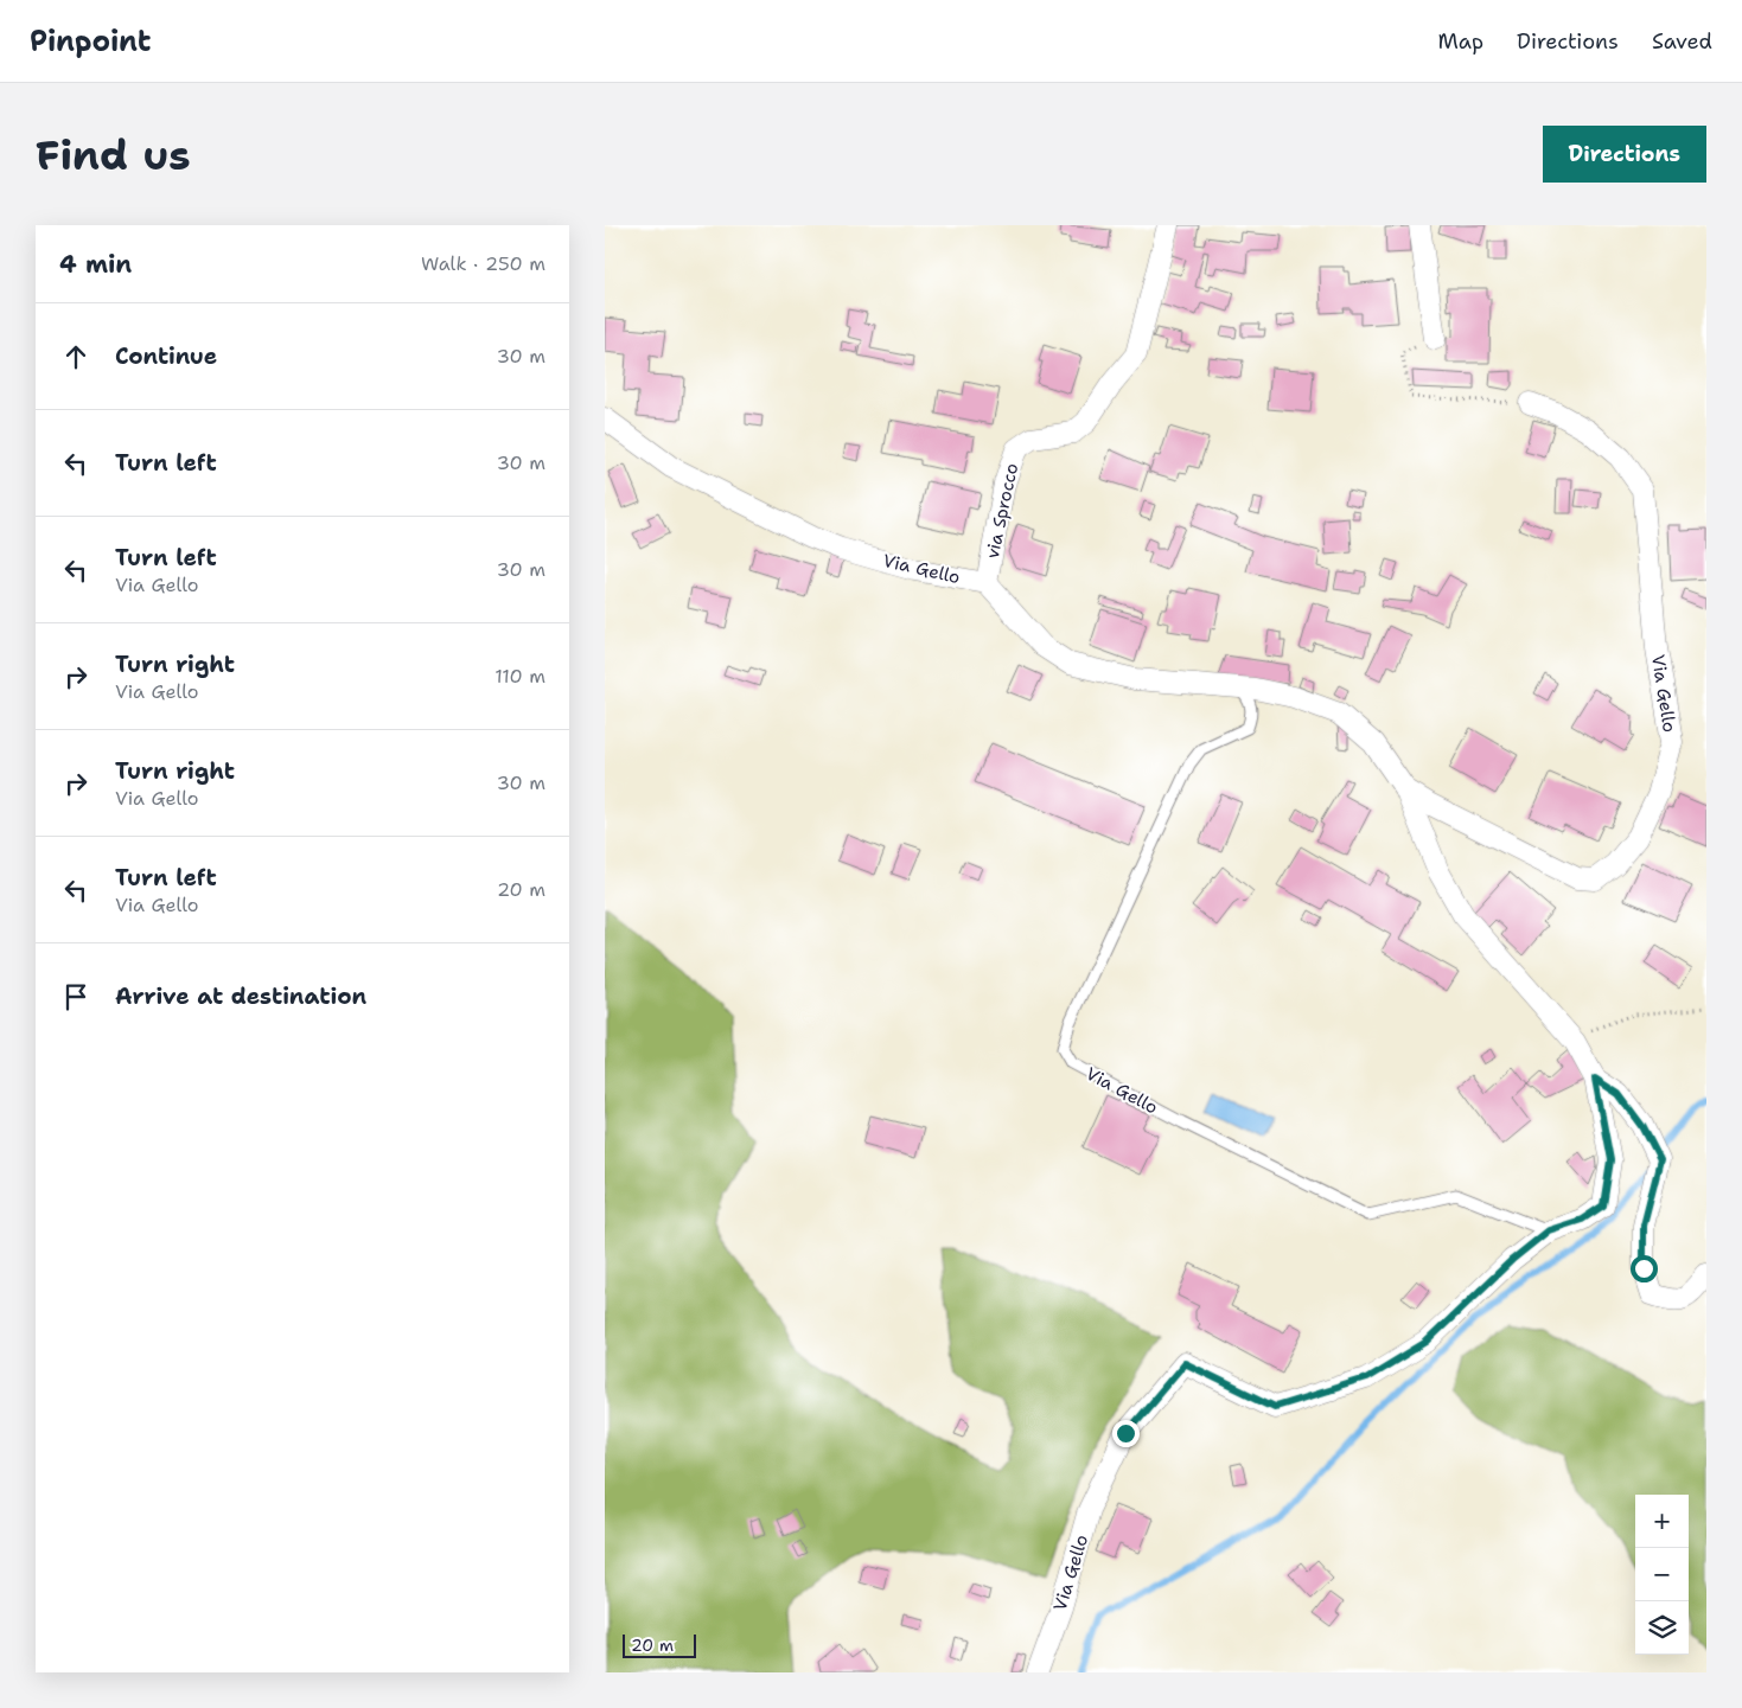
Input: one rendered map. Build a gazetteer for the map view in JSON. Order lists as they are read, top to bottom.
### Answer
{
  "streets": {
    "street": ["via Sprocco", "Via Gello"]
  },
  "crossings": [
    ["via Sprocco", "Via Gello"]
  ],
  "scale_bar": "20 m",
  "page": {
    "header": "Pinpoint",
    "nav": ["Map", "Directions", "Saved"],
    "buttons": "Directions",
    "title": "Find us",
    "heading": ["4 min", "Walk · 250 m"],
    "list": [
      ["Continue", "30 m"],
      ["Turn left", "30 m"],
      ["Turn left", "Via Gello", "30 m"],
      ["Turn right", "Via Gello", "110 m"],
      ["Turn right", "Via Gello", "30 m"],
      ["Turn left", "Via Gello", "20 m"],
      "Arrive at destination"
    ],
    "map_buttons": ["+", "−"],
    "scale": "20 m"
  }
}
